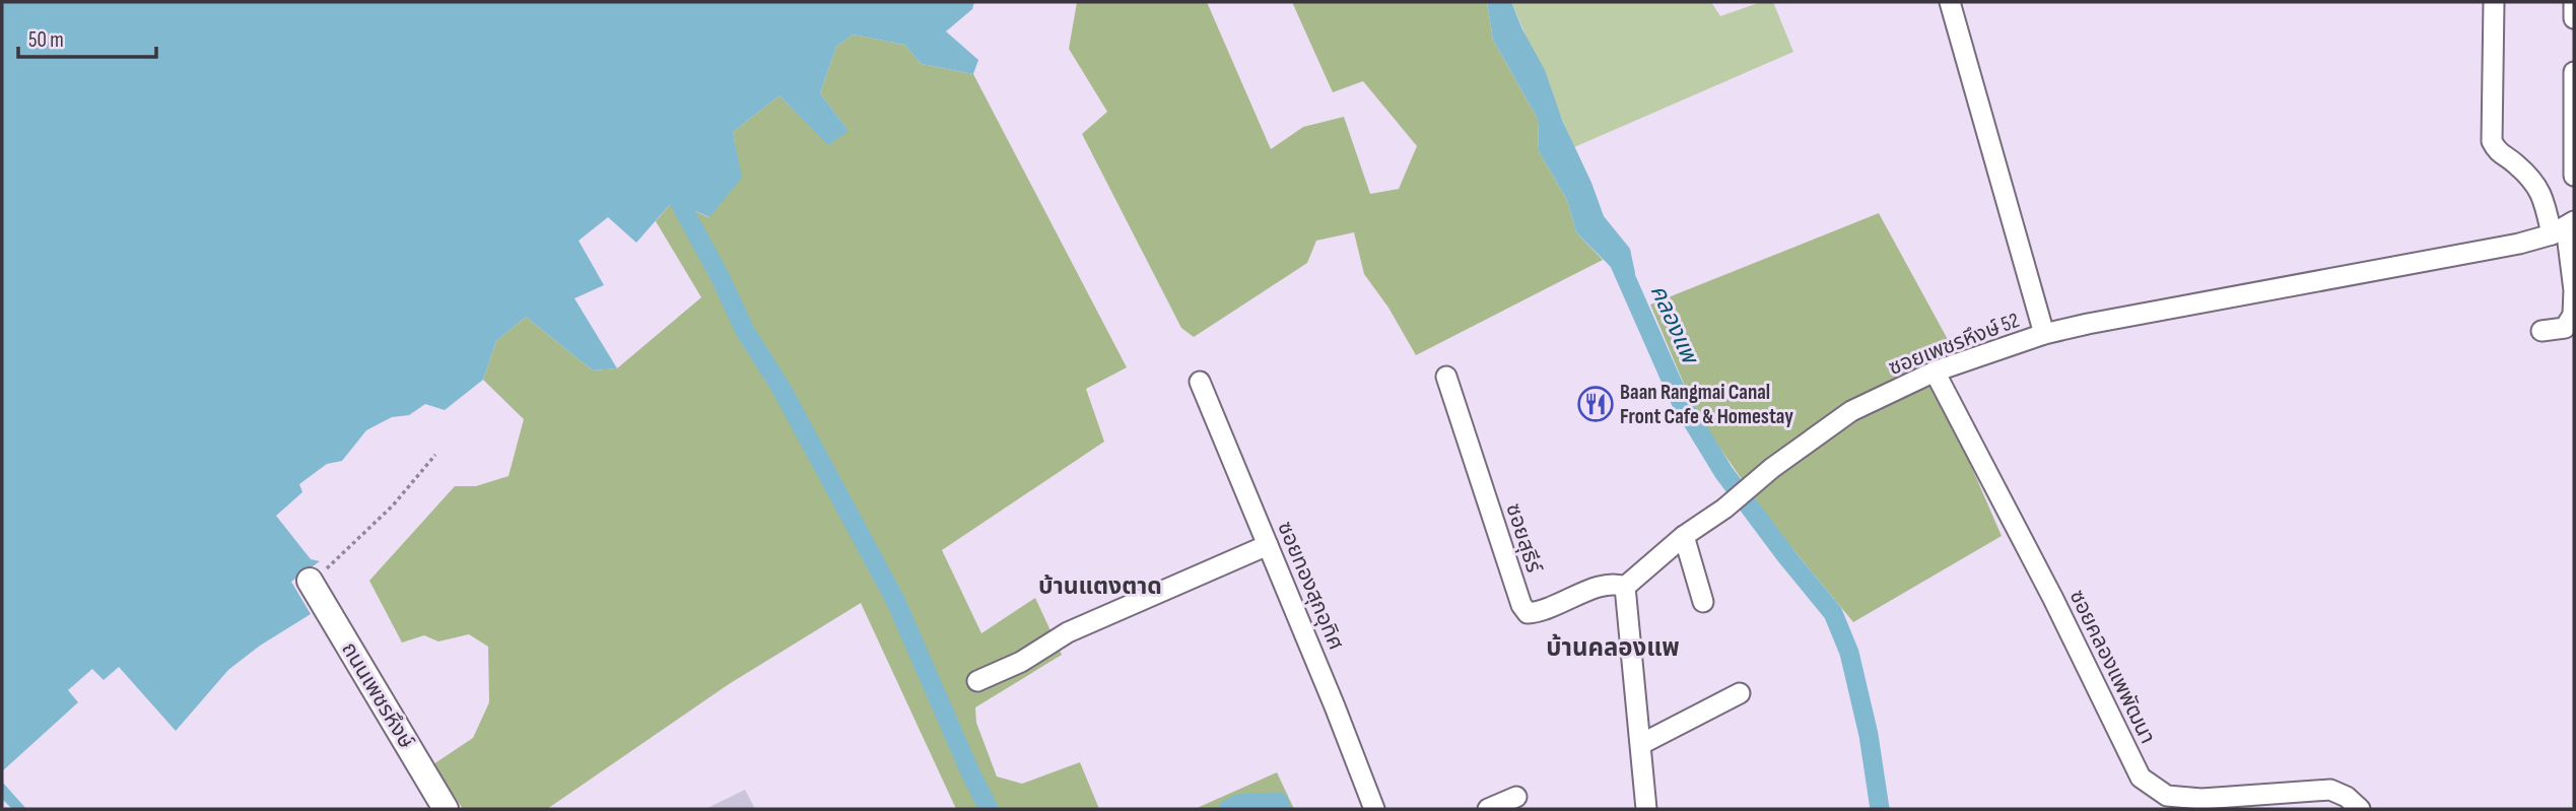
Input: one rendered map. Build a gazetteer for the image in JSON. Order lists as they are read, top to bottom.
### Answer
{
  "streets": {
    "main road": ["ถนนเพชรหึงษ์"],
    "street": [
      "ซอยเพชรหึงษ์ 52",
      "ซอยสุธีร์",
      "ซอยทองสุกอุทิศ",
      "ซอยคลองแพพัฒนา"
    ]
  },
  "crossings": [
    ["ซอยเพชรหึงษ์ 52", "ซอยสุธีร์"],
    ["ซอยเพชรหึงษ์ 52", "ซอยคลองแพพัฒนา"]
  ],
  "districts": ["บ้านแตงตาด", "บ้านคลองแพ"],
  "water": ["คลองแพ"],
  "places": {
    "restaurant": ["Baan Rangmai Canal Front Cafe & Homestay"]
  },
  "scale_bar": "50 m"
}
